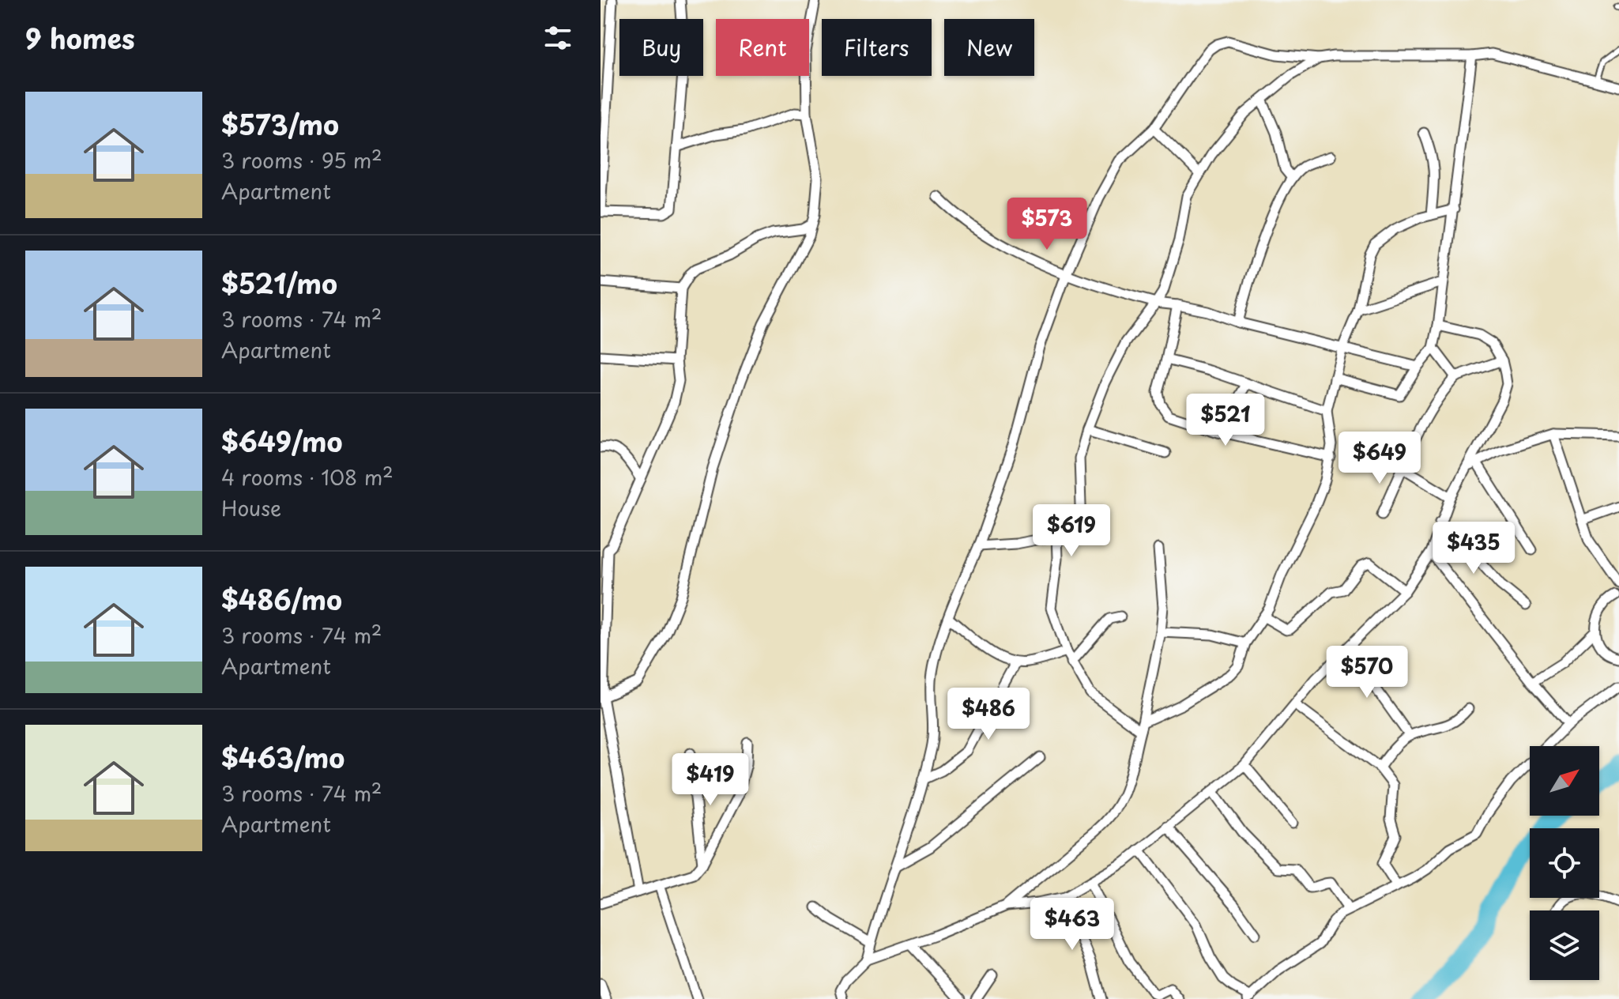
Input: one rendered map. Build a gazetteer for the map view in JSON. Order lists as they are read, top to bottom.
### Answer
{
  "north": "top right",
  "page": {
    "heading": "9 homes",
    "chip": [
      "Buy",
      "Rent",
      "Filters",
      "New"
    ],
    "list": [
      {
        "name": "$573/mo",
        "note": "3 rooms · 95 m² · Apartment"
      },
      {
        "name": "$521/mo",
        "note": "3 rooms · 74 m² · Apartment"
      },
      {
        "name": "$649/mo",
        "note": "4 rooms · 108 m² · House"
      },
      {
        "name": "$486/mo",
        "note": "3 rooms · 74 m² · Apartment"
      },
      {
        "name": "$463/mo",
        "note": "3 rooms · 74 m² · Apartment"
      }
    ],
    "price": [
      "$573",
      "$521",
      "$649",
      "$619",
      "$435",
      "$570",
      "$486",
      "$419",
      "$463"
    ]
  }
}
